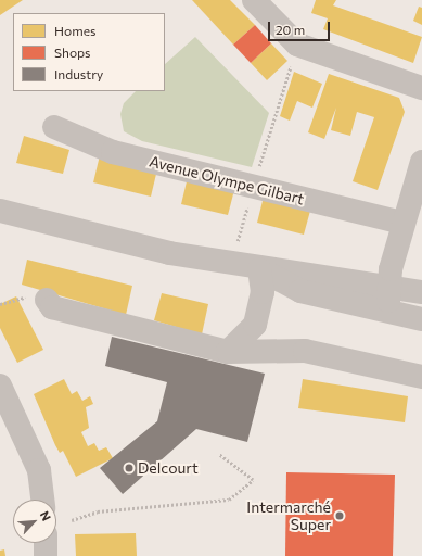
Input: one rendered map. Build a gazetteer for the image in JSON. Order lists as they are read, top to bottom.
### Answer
{
  "streets": {
    "street": ["Avenue Olympe Gilbart"]
  },
  "places": ["Delcourt", "Intermarché Super"],
  "legend": ["Homes", "Shops", "Industry"],
  "scale_bar": "20 m",
  "north": "top right"
}
